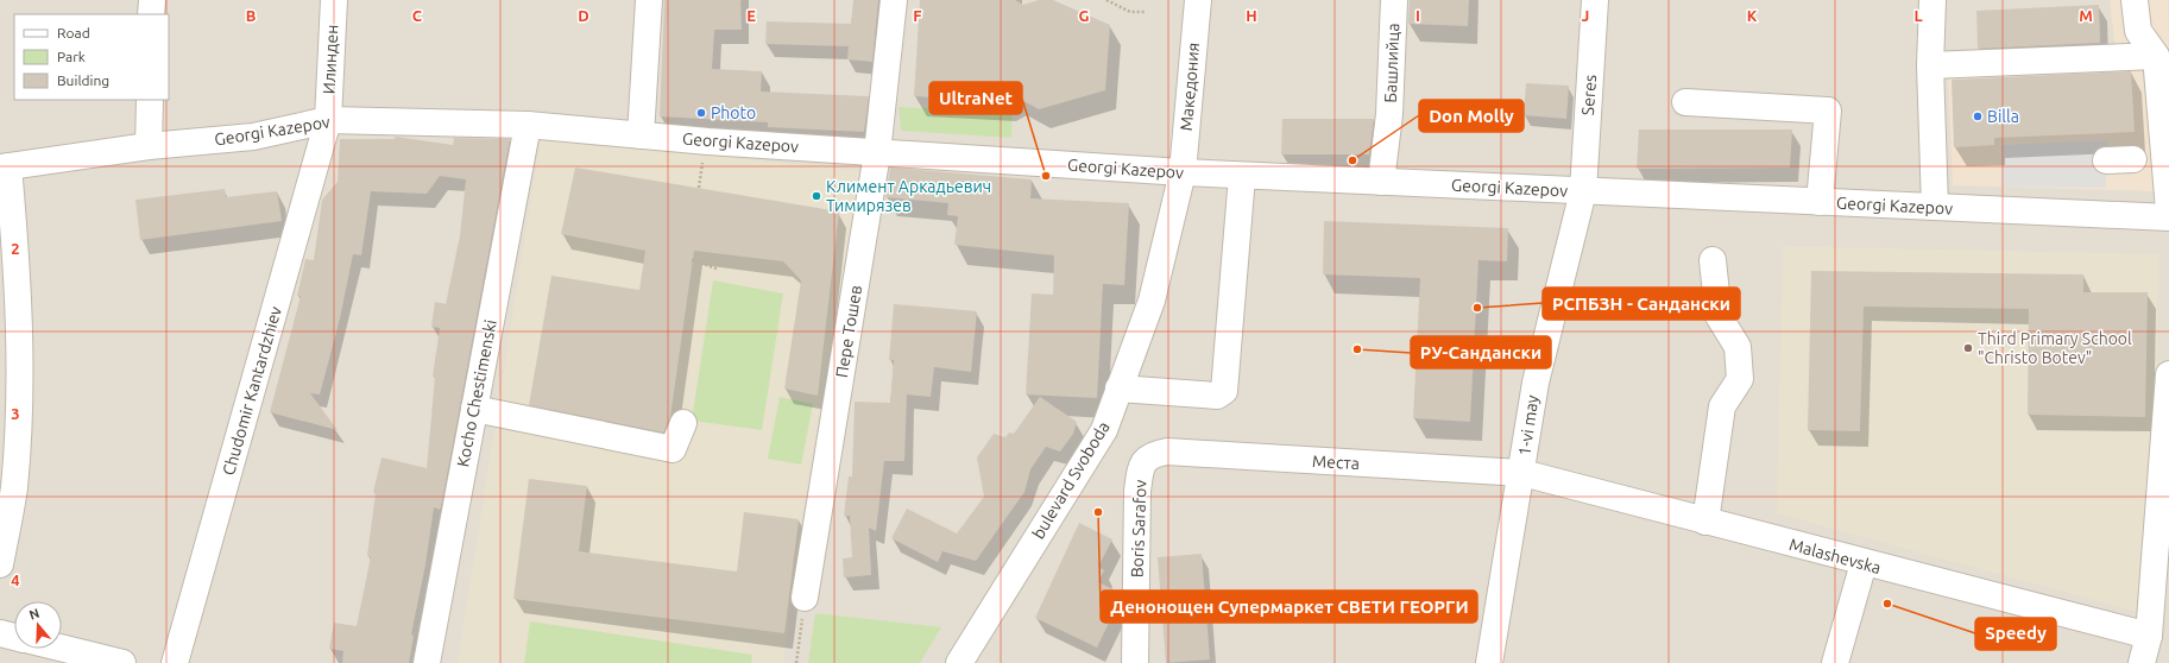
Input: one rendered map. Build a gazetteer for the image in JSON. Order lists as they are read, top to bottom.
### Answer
{
  "streets": {
    "street": [
      "Илинден",
      "Башлийца",
      "Македония",
      "Seres",
      "Georgi Kazepov",
      "Пере Тошев",
      "Chudomir Kantardzhiev",
      "Kocho Chestimenski",
      "1-vi may",
      "Места",
      "bulevard Svoboda",
      "Boris Sarafov",
      "Malashevska"
    ]
  },
  "crossings": [
    ["Илинден", "Georgi Kazepov"],
    ["Илинден", "Chudomir Kantardzhiev"],
    ["Башлийца", "Georgi Kazepov"],
    ["Македония", "Georgi Kazepov"],
    ["Македония", "bulevard Svoboda"],
    ["Seres", "Georgi Kazepov"],
    ["Seres", "1-vi may"],
    ["Georgi Kazepov", "Пере Тошев"],
    ["Georgi Kazepov", "Chudomir Kantardzhiev"],
    ["Georgi Kazepov", "Kocho Chestimenski"],
    ["Georgi Kazepov", "1-vi may"],
    ["Georgi Kazepov", "bulevard Svoboda"],
    ["1-vi may", "Места"],
    ["1-vi may", "Malashevska"],
    ["Места", "Boris Sarafov"],
    ["Места", "Malashevska"]
  ],
  "places": [
    "Photo",
    "Billa",
    "Don Molly",
    "UltraNet",
    "Климент Аркадьевич Тимирязев",
    "РСПБЗН - Сандански",
    "Third Primary School \"Christo Botev\"",
    "РУ-Сандански",
    "Денонощен Супермаркет СВЕТИ ГЕОРГИ",
    "Speedy"
  ],
  "legend": ["Road", "Park", "Building"],
  "north": "top",
  "grid": {
    "columns": [
      "B",
      "C",
      "D",
      "E",
      "F",
      "G",
      "H",
      "I",
      "J",
      "K",
      "L",
      "M"
    ],
    "rows": ["2", "3", "4"]
  }
}
